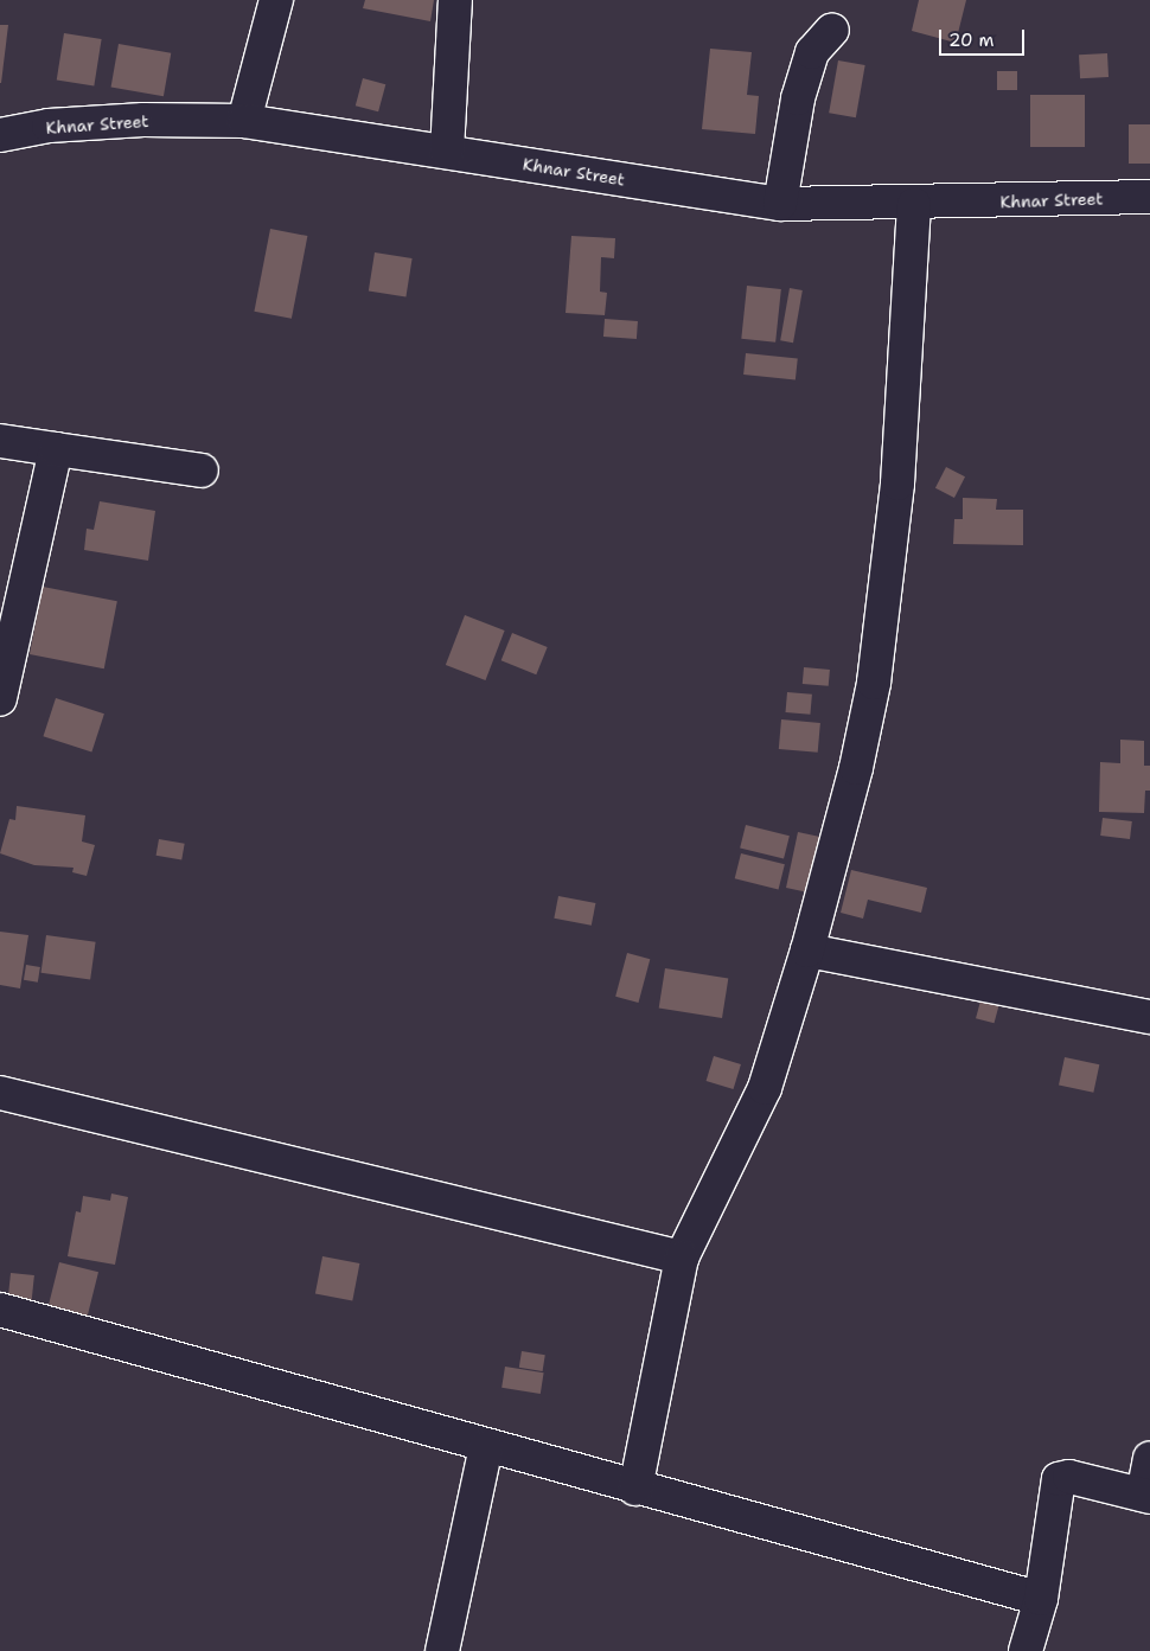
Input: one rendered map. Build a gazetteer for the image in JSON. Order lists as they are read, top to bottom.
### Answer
{
  "streets": {
    "street": ["Khnar Street"]
  },
  "scale_bar": "20 m"
}
